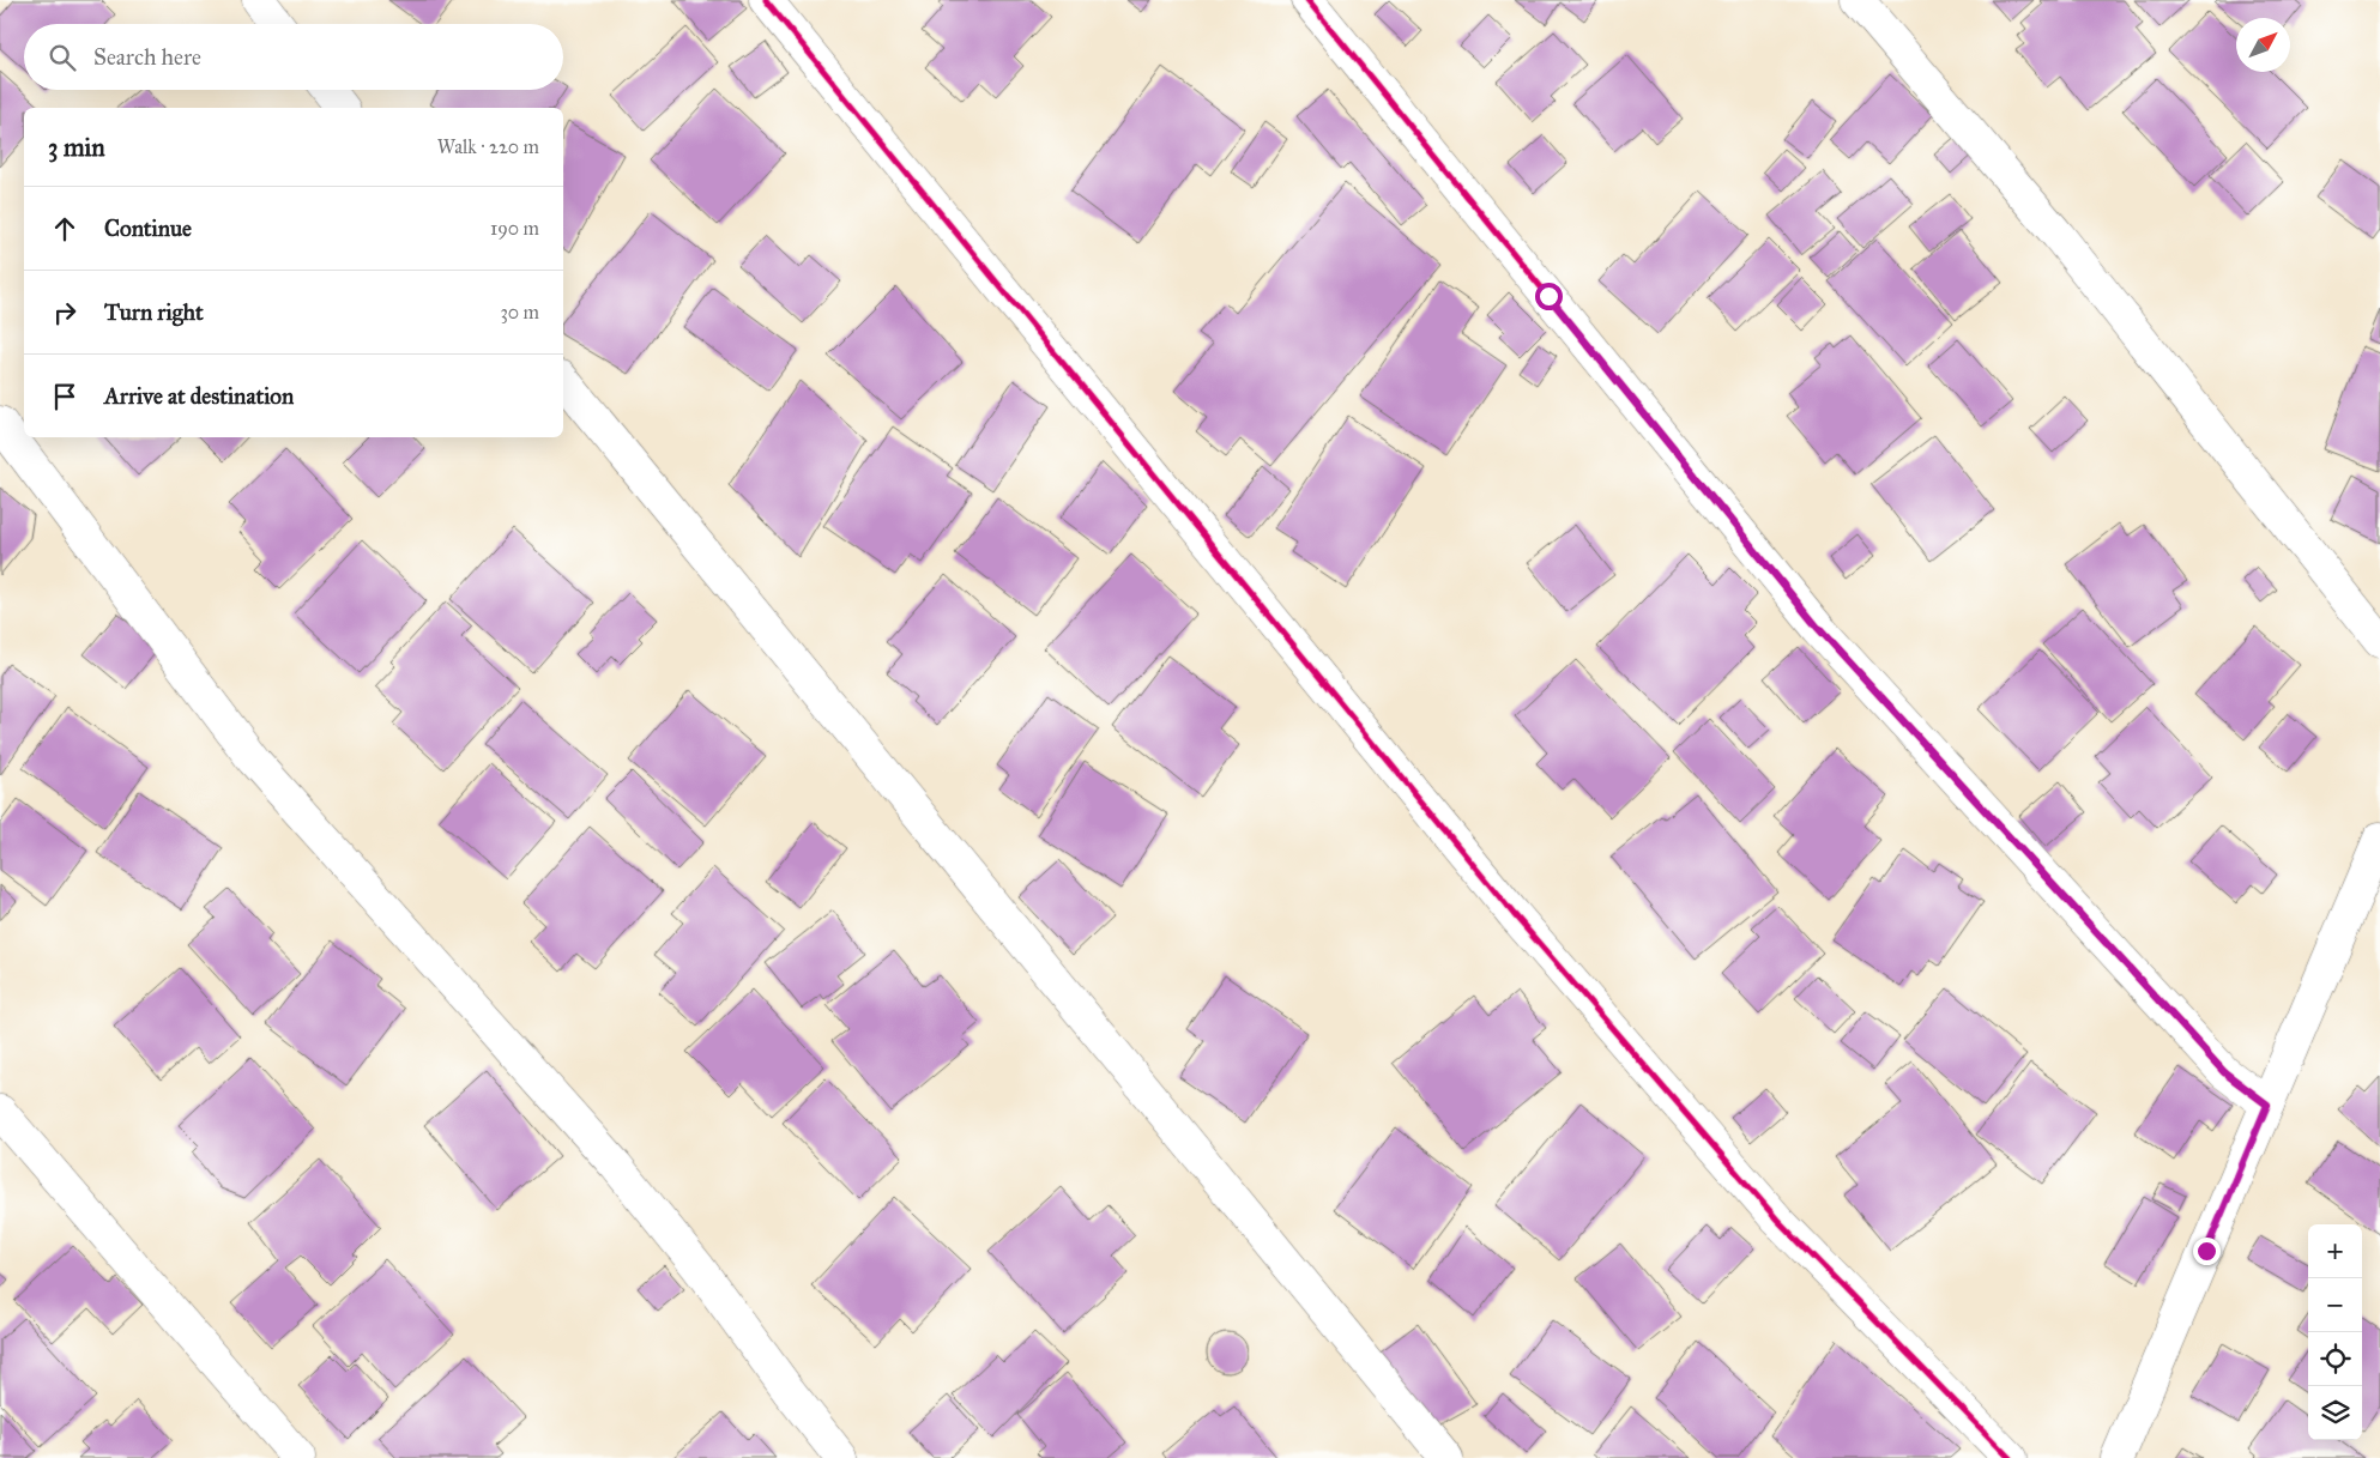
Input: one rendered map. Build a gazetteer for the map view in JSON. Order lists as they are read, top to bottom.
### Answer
{
  "north": "top right",
  "page": {
    "search": "Search here",
    "heading": ["3 min", "Walk · 220 m"],
    "list": [
      ["Continue", "190 m"],
      ["Turn right", "30 m"],
      "Arrive at destination"
    ],
    "map_buttons": ["+", "−"]
  }
}
